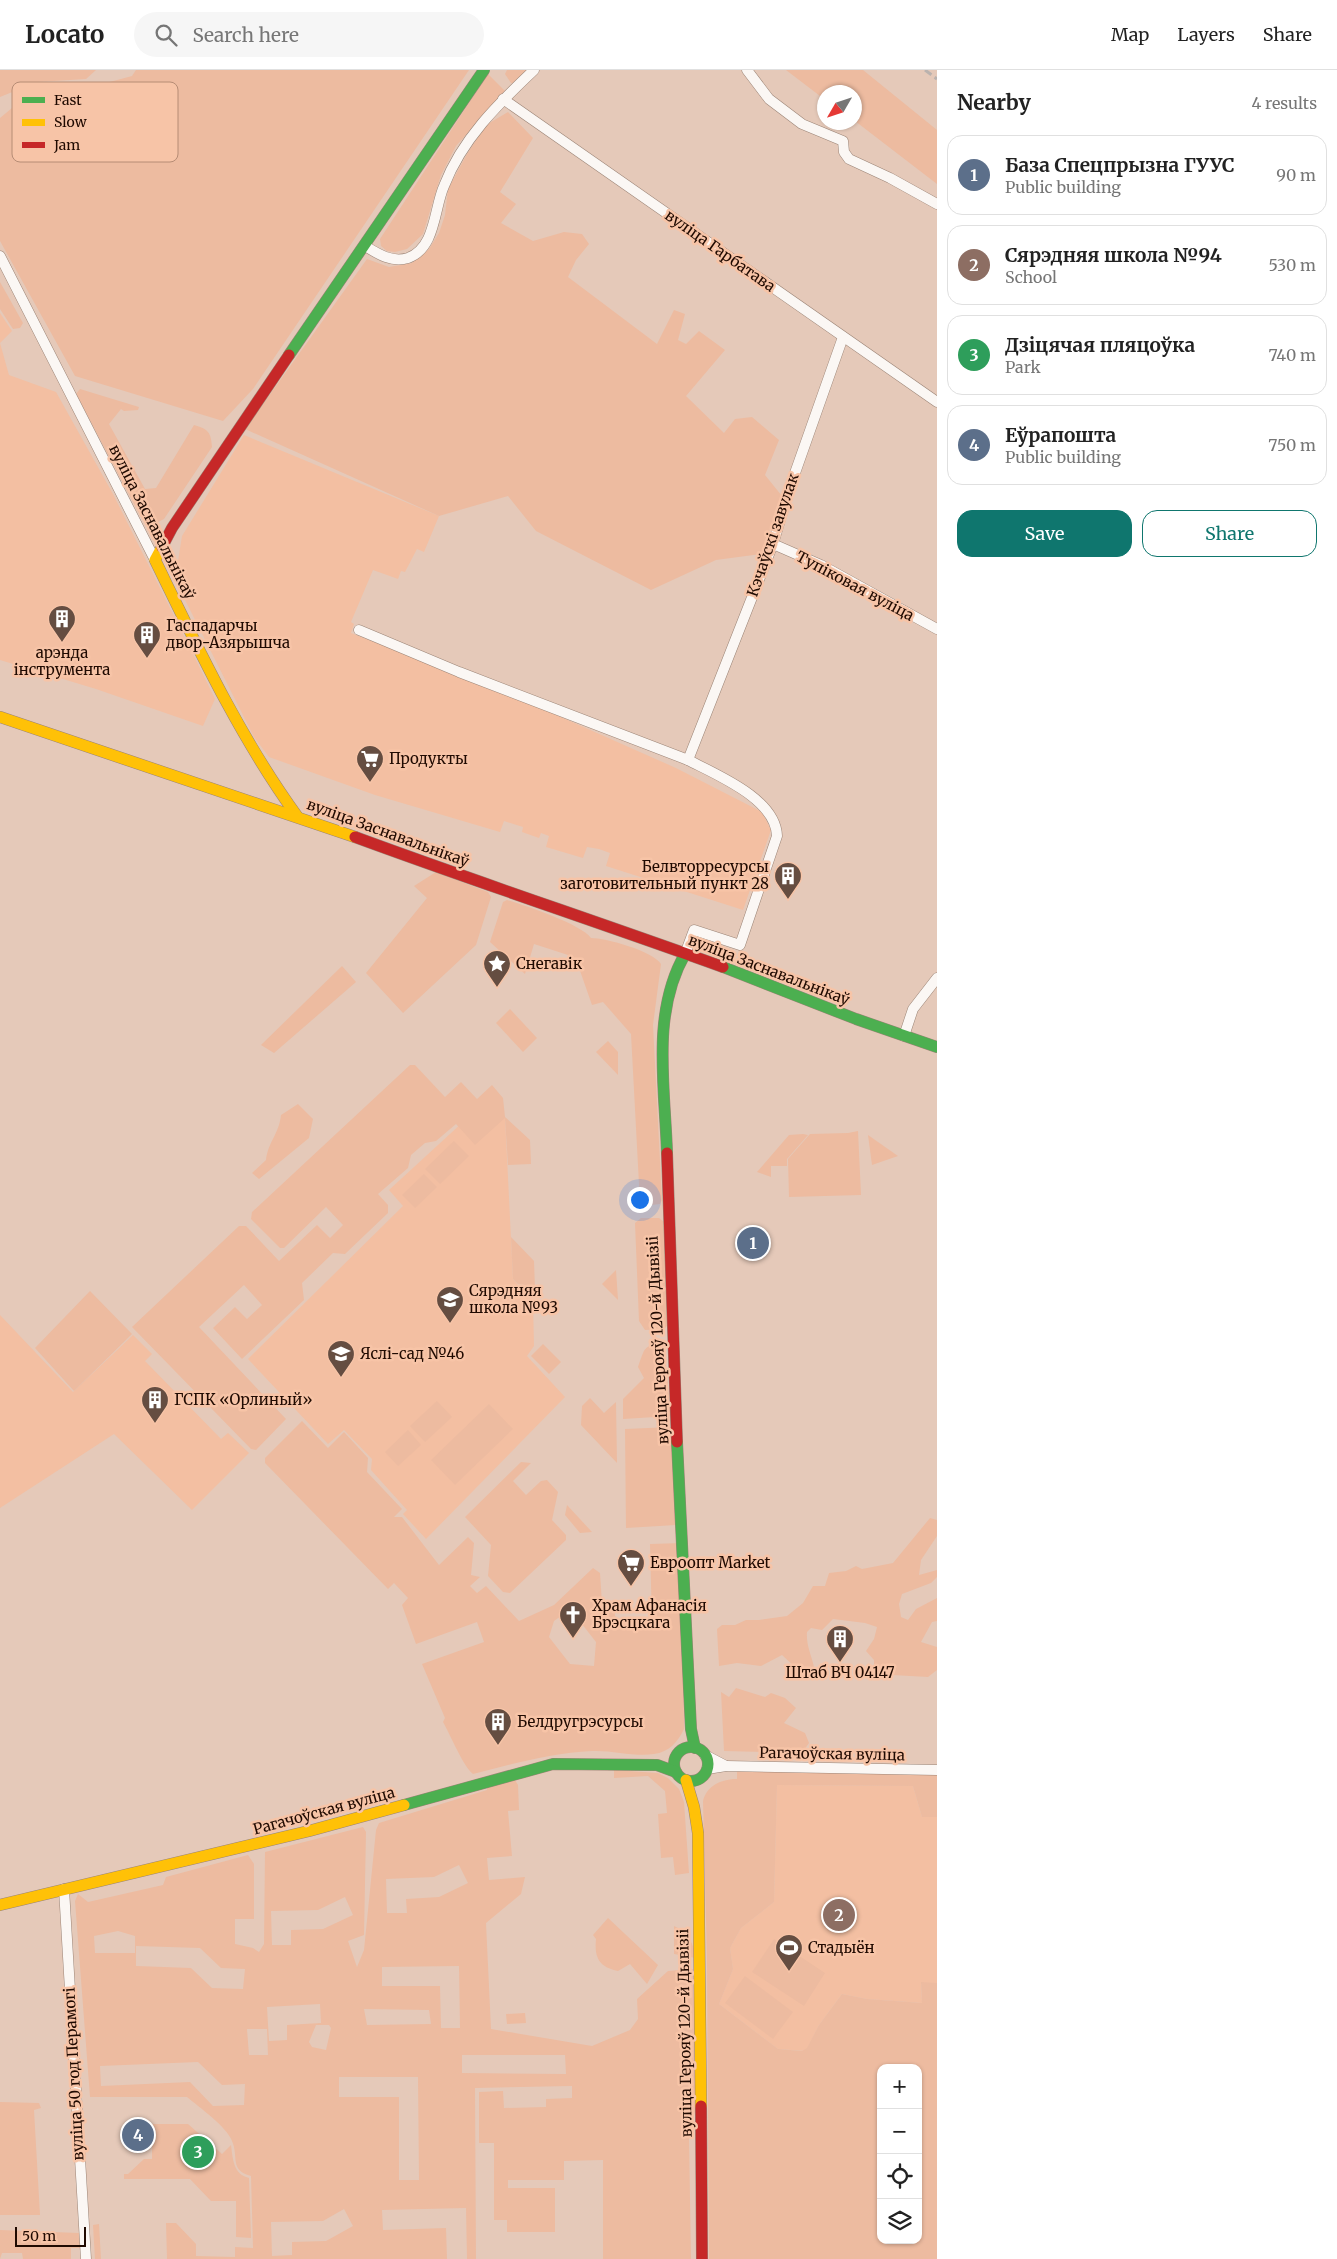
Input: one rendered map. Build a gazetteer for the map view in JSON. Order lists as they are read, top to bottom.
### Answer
{
  "streets": {
    "street": [
      "вуліца Гарбатава",
      "вуліца Заснавальнікаў",
      "Кэчаўскі завулак",
      "Тупіковая вуліца",
      "вуліца Герояў 120-й Дывізіі",
      "Рагачоўская вуліца",
      "вуліца 50 год Перамогі"
    ]
  },
  "crossings": [
    ["вуліца Гарбатава", "Кэчаўскі завулак"],
    ["вуліца Заснавальнікаў", "Кэчаўскі завулак"],
    ["вуліца Заснавальнікаў", "вуліца Герояў 120-й Дывізіі"],
    ["Кэчаўскі завулак", "Тупіковая вуліца"],
    ["вуліца Герояў 120-й Дывізіі", "Рагачоўская вуліца"],
    ["Рагачоўская вуліца", "вуліца 50 год Перамогі"]
  ],
  "places": {
    "building": [
      "арэнда інструмента",
      "Гаспадарчы двор-Азярышча",
      "Белвторресурсы заготовительный пункт 28",
      "ГСПК «Орлиный»",
      "Штаб ВЧ 04147",
      "Белдругрэсурсы"
    ],
    "supermarket": ["Продукты", "Евроопт Market"],
    "place": ["Снегавік"],
    "school or university": ["Сярэдняя школа №93", "Яслі-сад №46"],
    "church": ["Храм Афанасія Брэсцкага"],
    "sports": ["Стадыён"]
  },
  "legend": ["Fast", "Slow", "Jam"],
  "scale_bar": "50 m",
  "north": "bottom left",
  "page": {
    "header": "Locato",
    "search": "Search here",
    "nav": ["Map", "Layers", "Share"],
    "heading": ["Nearby", "4 results"],
    "list": [
      {
        "mark": "1",
        "name": "База Спецпрызна ГУУС",
        "note": "Public building",
        "value": "90 m"
      },
      {
        "mark": "2",
        "name": "Сярэдняя школа №94",
        "note": "School",
        "value": "530 m"
      },
      {
        "mark": "3",
        "name": "Дзіцячая пляцоўка",
        "note": "Park",
        "value": "740 m"
      },
      {
        "mark": "4",
        "name": "Еўрапошта",
        "note": "Public building",
        "value": "750 m"
      }
    ],
    "buttons": ["Save", "Share"],
    "pins": [
      "1",
      "2",
      "4",
      "3"
    ],
    "map_buttons": ["+", "−"],
    "scale": "50 m"
  }
}
